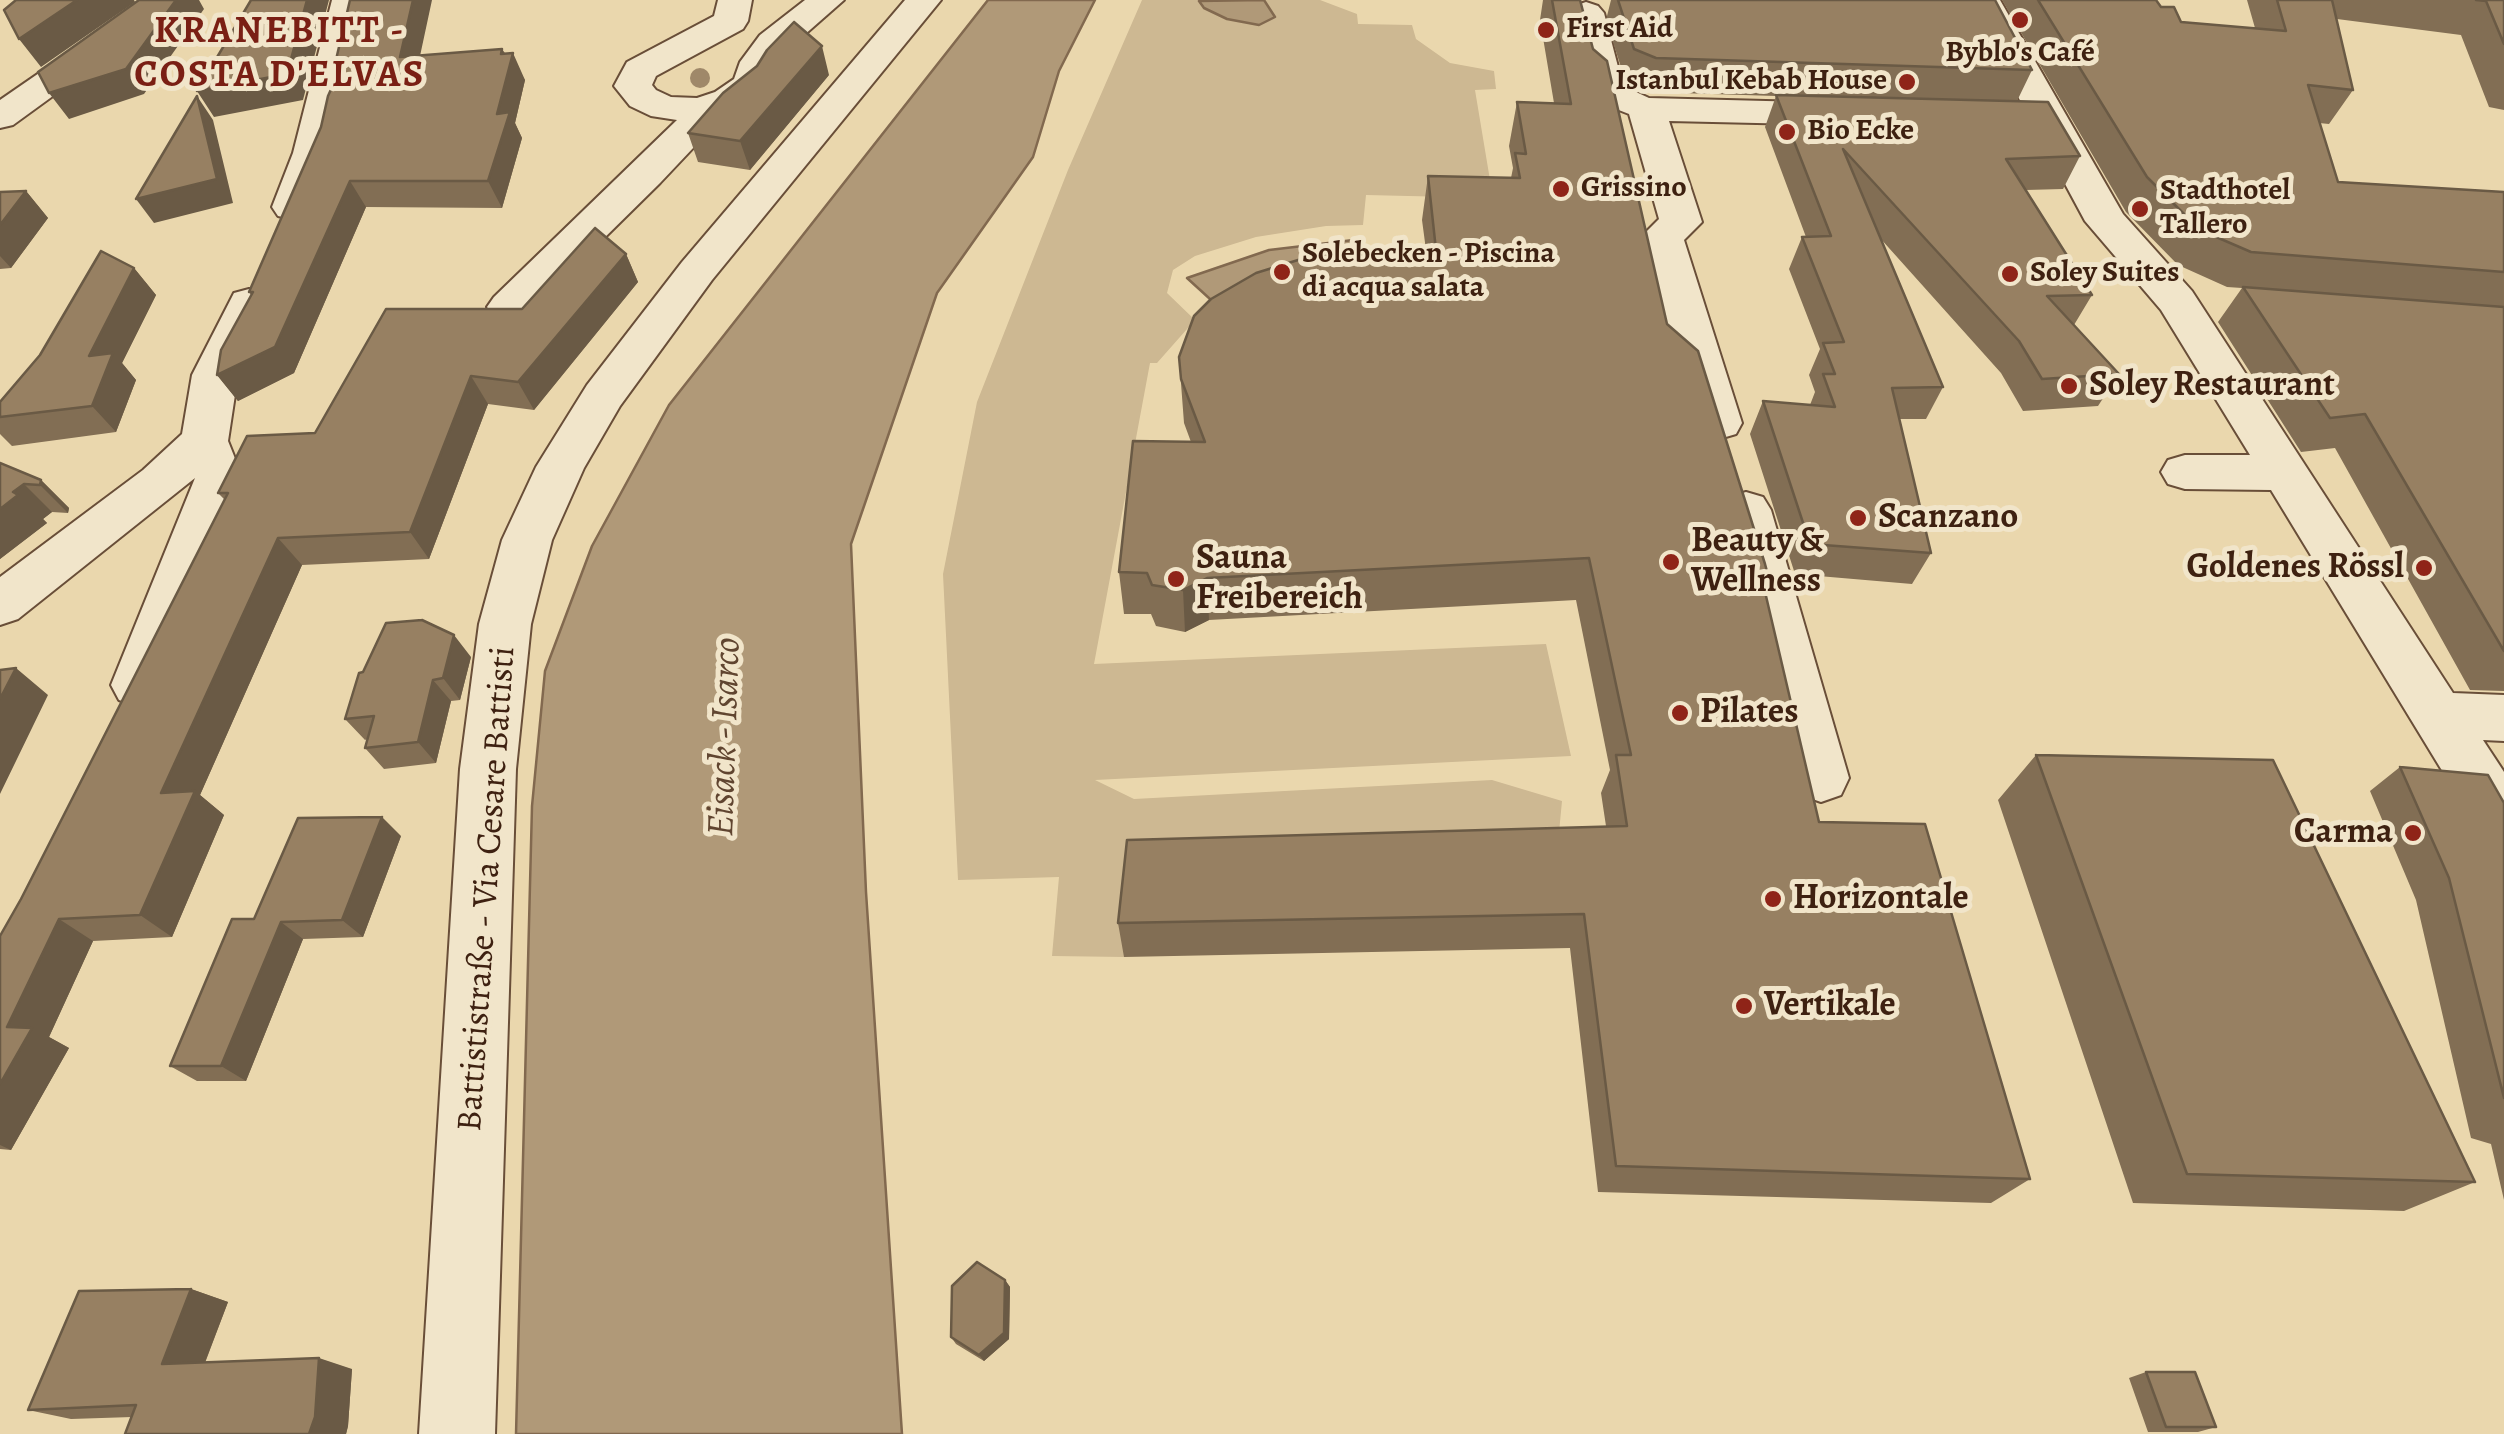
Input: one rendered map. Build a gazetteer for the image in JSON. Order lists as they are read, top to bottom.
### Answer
{
  "streets": {
    "street": ["Battististraße - Via Cesare Battisti"]
  },
  "districts": ["KRANEBITT - COSTA D'ELVAS"],
  "water": ["Eisack - Isarco"],
  "places": [
    "Byblo's Café",
    "First Aid",
    "Istanbul Kebab House",
    "Bio Ecke",
    "Grissino",
    "Stadthotel Tallero",
    "Solebecken - Piscina di acqua salata",
    "Soley Suites",
    "Soley Restaurant",
    "Scanzano",
    "Beauty & Wellness",
    "Goldenes Rössl",
    "Sauna Freibereich",
    "Pilates",
    "Carma",
    "Horizontale",
    "Vertikale"
  ]
}
